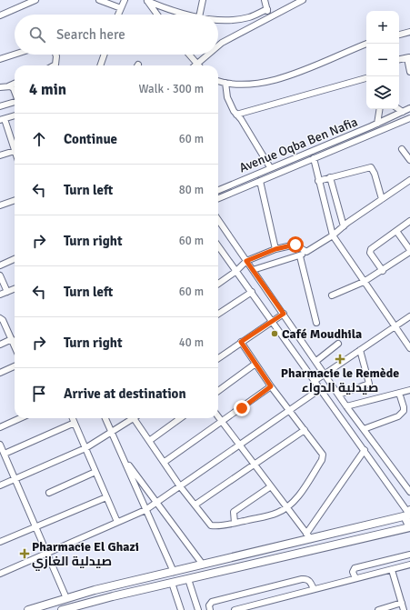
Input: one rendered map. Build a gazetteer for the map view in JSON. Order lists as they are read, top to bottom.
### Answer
{
  "streets": {
    "street": ["Avenue Oqba Ben Nafia"]
  },
  "places": {
    "other": ["Café Moudhila"],
    "health": ["Pharmacie le Remède صيدلية الدواء", "Pharmacie El Ghazi صيدلية الغازي"]
  },
  "page": {
    "map_buttons": ["+", "−"],
    "search": "Search here",
    "heading": ["4 min", "Walk · 300 m"],
    "list": [
      ["Continue", "60 m"],
      ["Turn left", "80 m"],
      ["Turn right", "60 m"],
      ["Turn left", "60 m"],
      ["Turn right", "40 m"],
      "Arrive at destination"
    ]
  }
}
